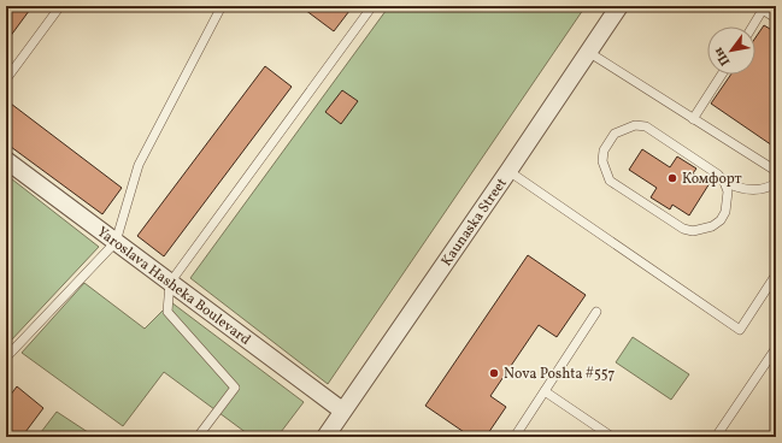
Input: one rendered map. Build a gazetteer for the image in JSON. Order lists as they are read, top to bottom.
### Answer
{
  "streets": {
    "street": ["Kaunaska Street", "Yaroslava Hasheka Boulevard"]
  },
  "crossings": [
    ["Kaunaska Street", "Yaroslava Hasheka Boulevard"]
  ],
  "places": ["Комфорт", "Nova Poshta #557"],
  "north": "bottom left"
}
